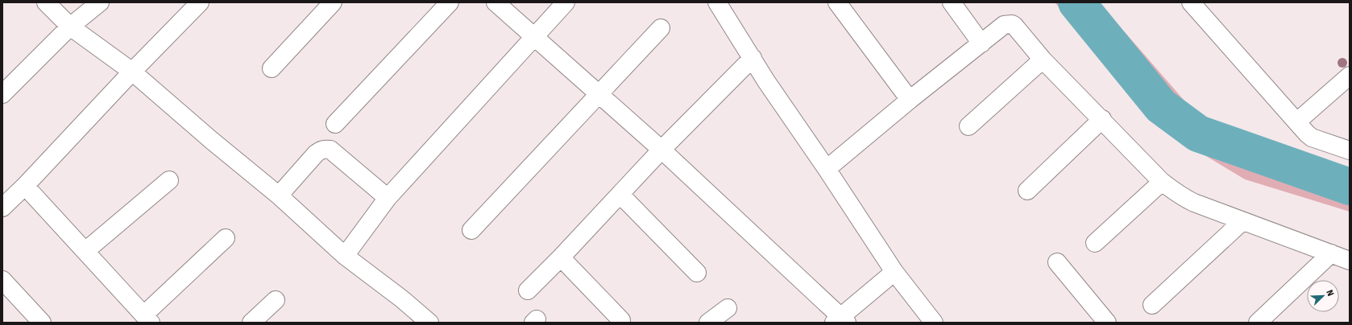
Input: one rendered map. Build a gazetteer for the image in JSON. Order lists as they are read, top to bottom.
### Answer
{
  "north": "top right"
}
